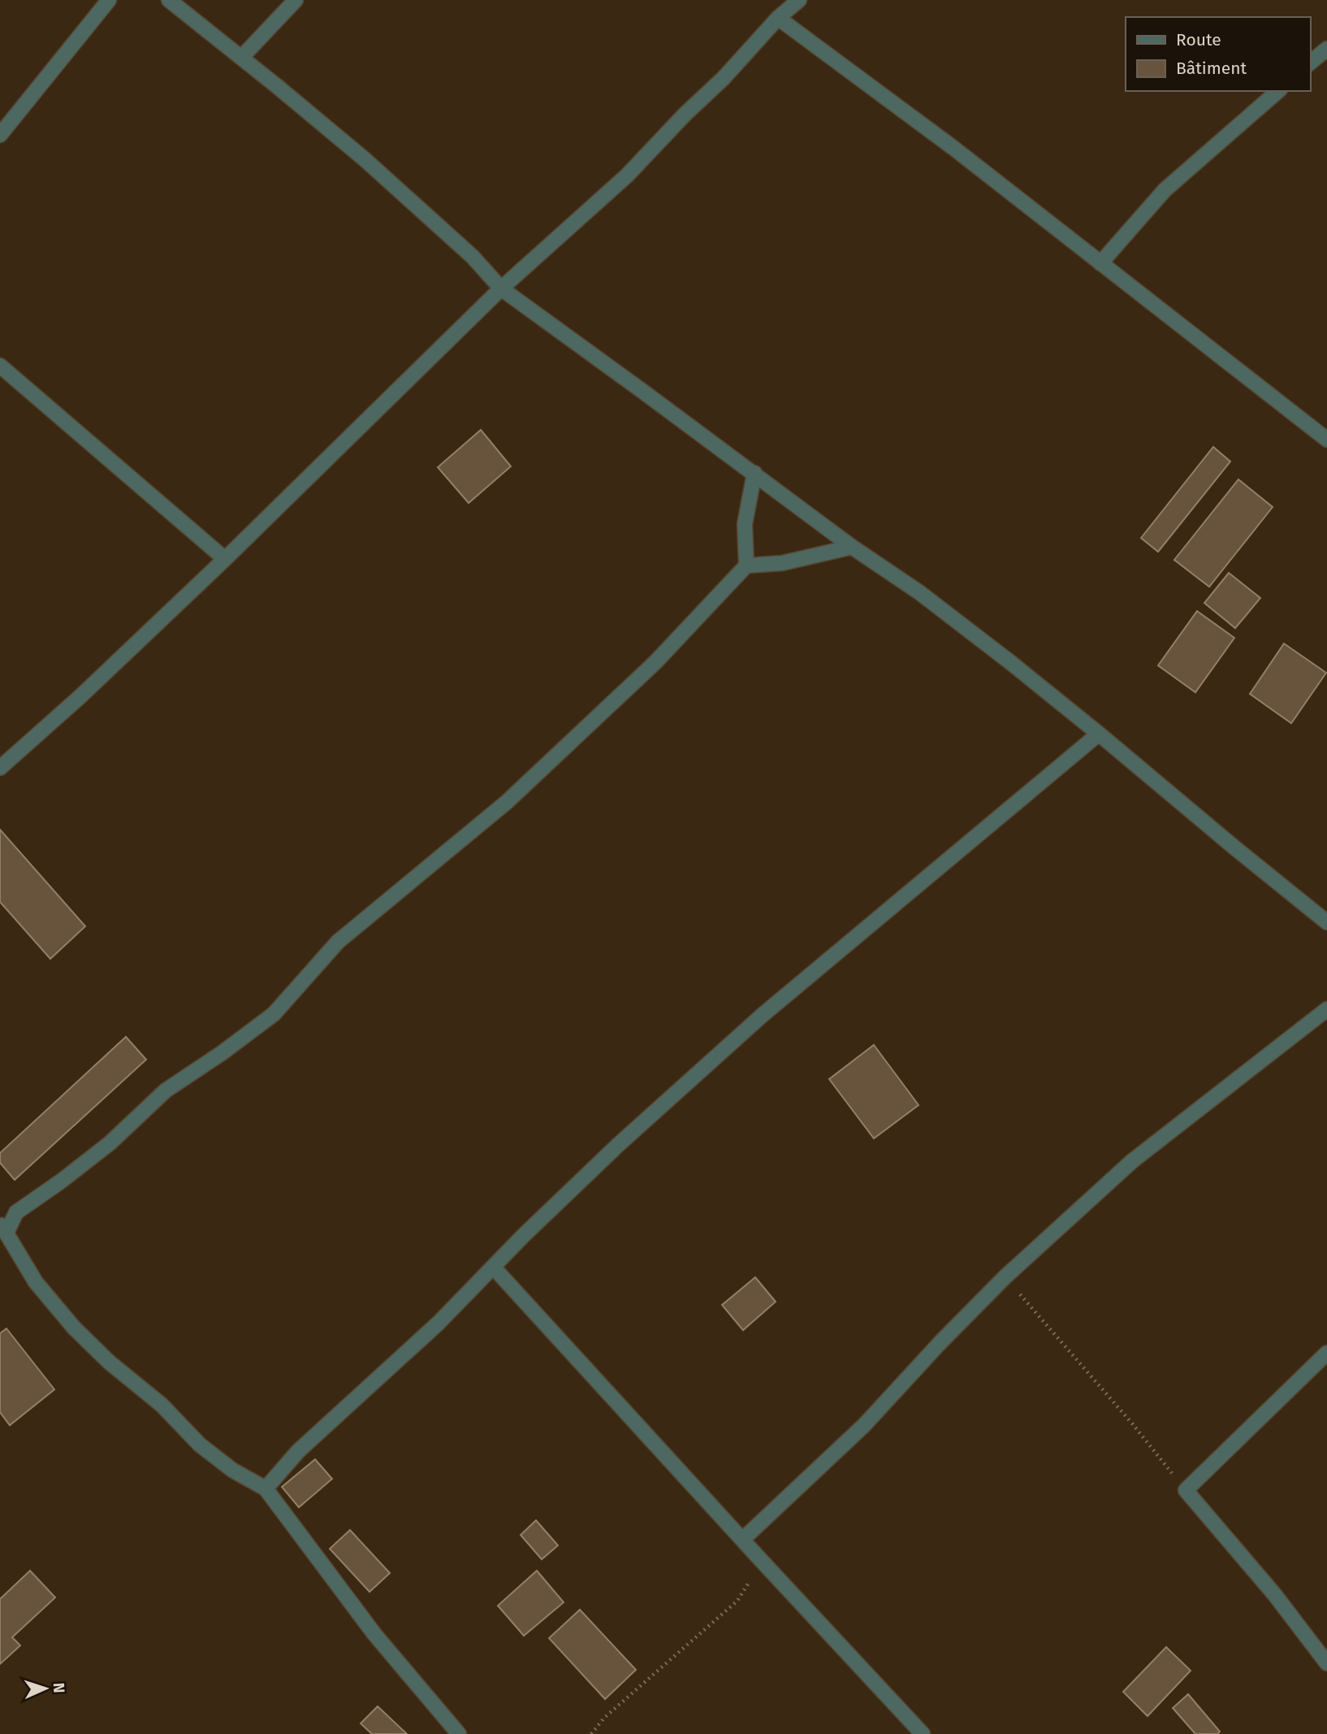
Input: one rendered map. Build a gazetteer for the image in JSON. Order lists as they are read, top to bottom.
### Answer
{
  "legend": ["Route", "Bâtiment"],
  "north": "right"
}
